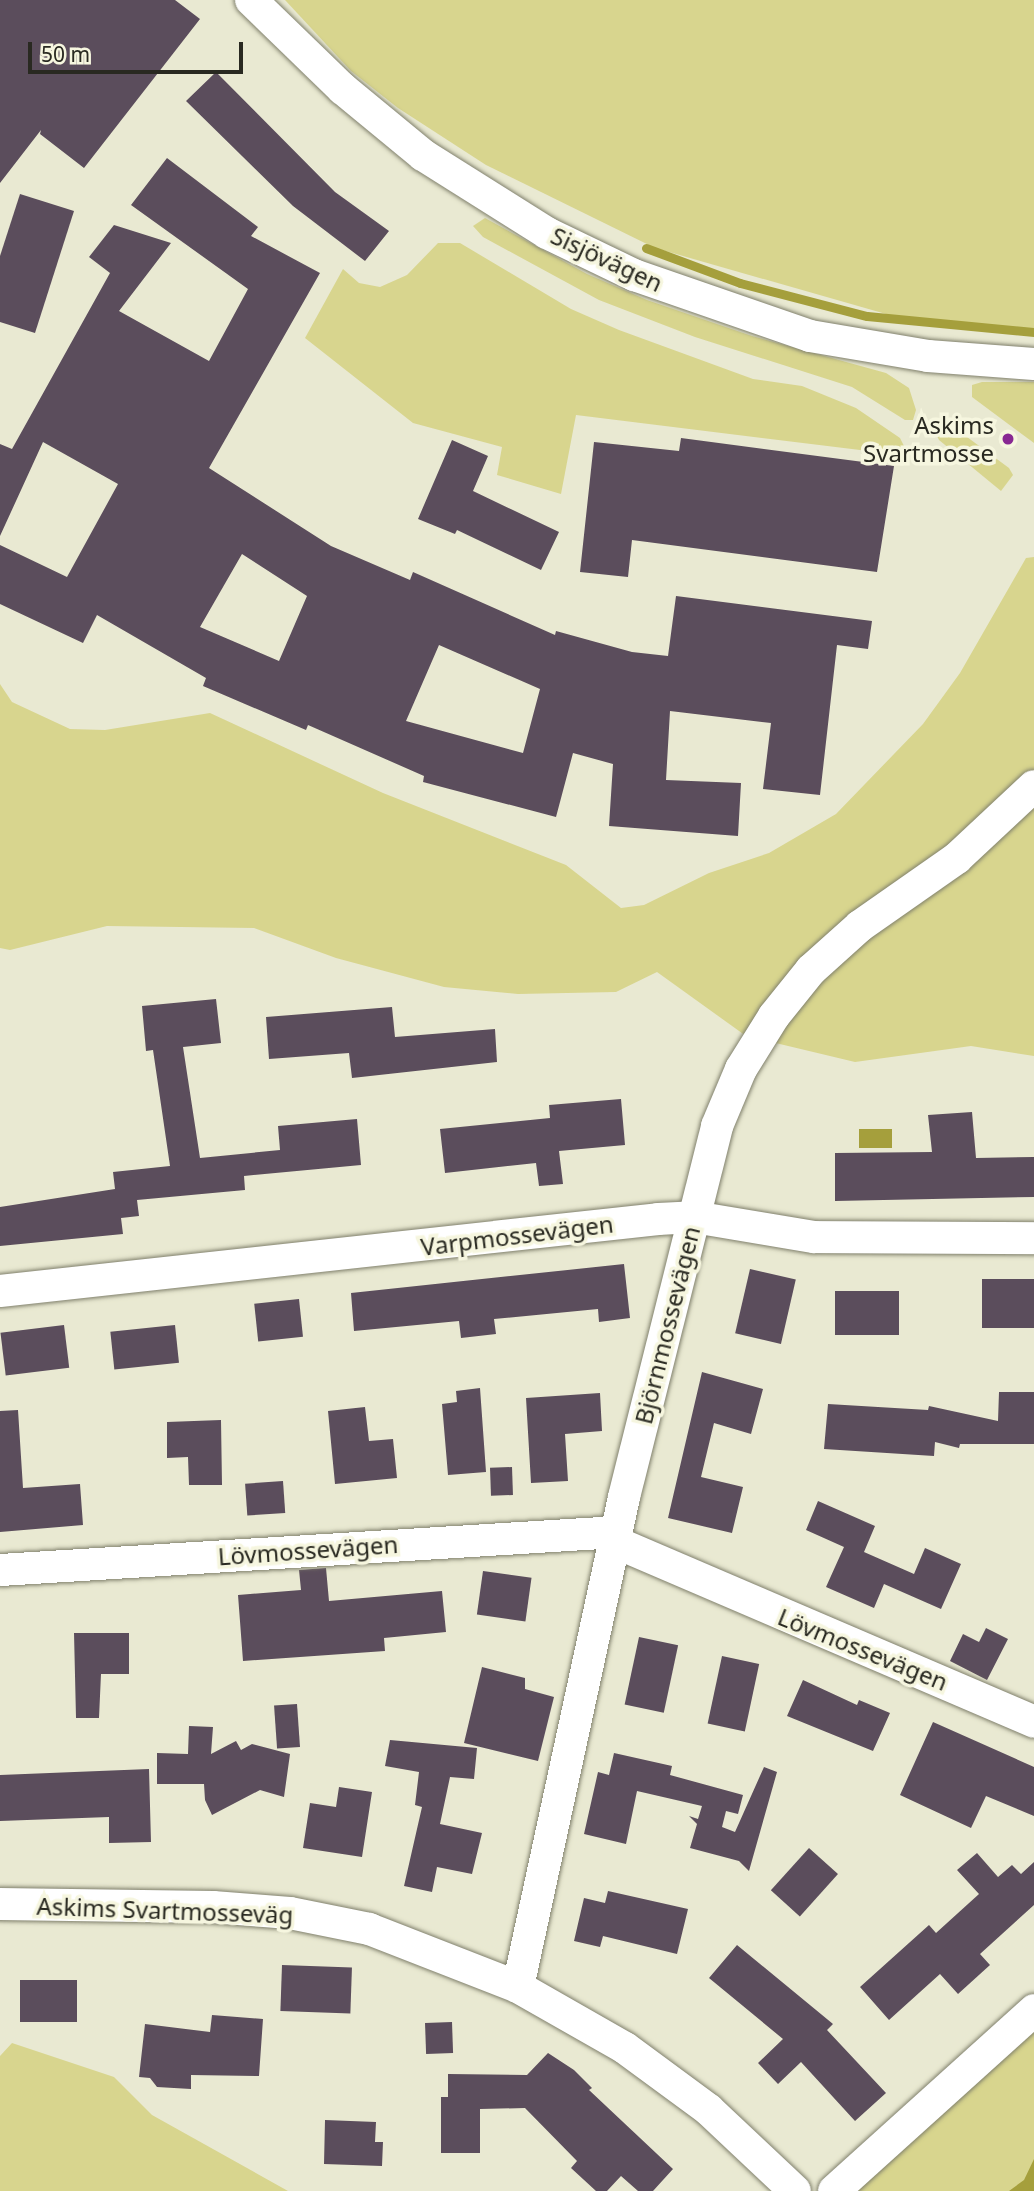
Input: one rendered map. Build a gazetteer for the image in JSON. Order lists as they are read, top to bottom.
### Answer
{
  "streets": {
    "street": [
      "Sisjövägen",
      "Varpmossevägen",
      "Björnmossevägen",
      "Lövmossevägen",
      "Askims Svartmosseväg"
    ]
  },
  "crossings": [
    ["Varpmossevägen", "Björnmossevägen"],
    ["Björnmossevägen", "Lövmossevägen"],
    ["Björnmossevägen", "Askims Svartmosseväg"]
  ],
  "places": ["Askims Svartmosse"],
  "scale_bar": "50 m"
}
